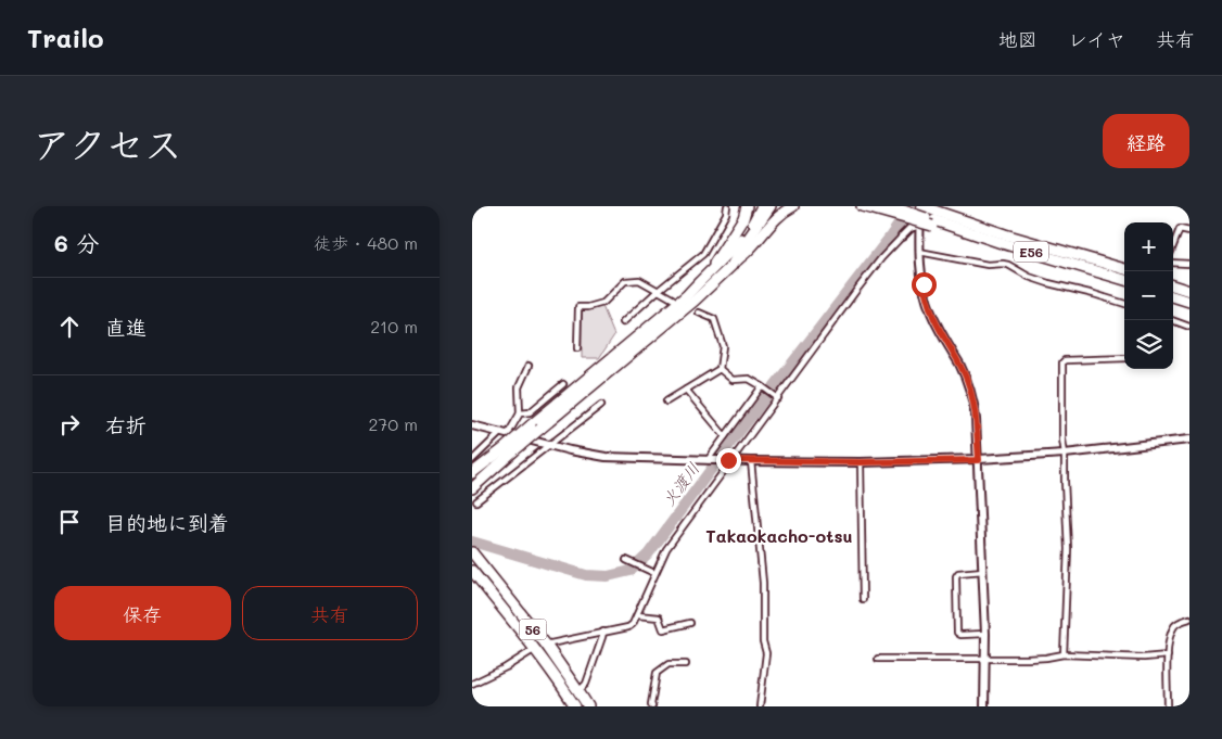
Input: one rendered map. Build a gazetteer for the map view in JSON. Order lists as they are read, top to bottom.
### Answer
{
  "streets": {
    "highway": ["E56", "56"]
  },
  "districts": ["Takaokacho-otsu"],
  "water": ["火渡川"],
  "page": {
    "header": "Trailo",
    "nav": ["地図", "レイヤ", "共有"],
    "title": "アクセス",
    "buttons": [
      "経路",
      ["保存", "共有"]
    ],
    "heading": ["6 分", "徒歩 · 480 m"],
    "map_buttons": ["+", "−"],
    "list": [
      ["直進", "210 m"],
      ["右折", "270 m"],
      "目的地に到着"
    ]
  }
}
